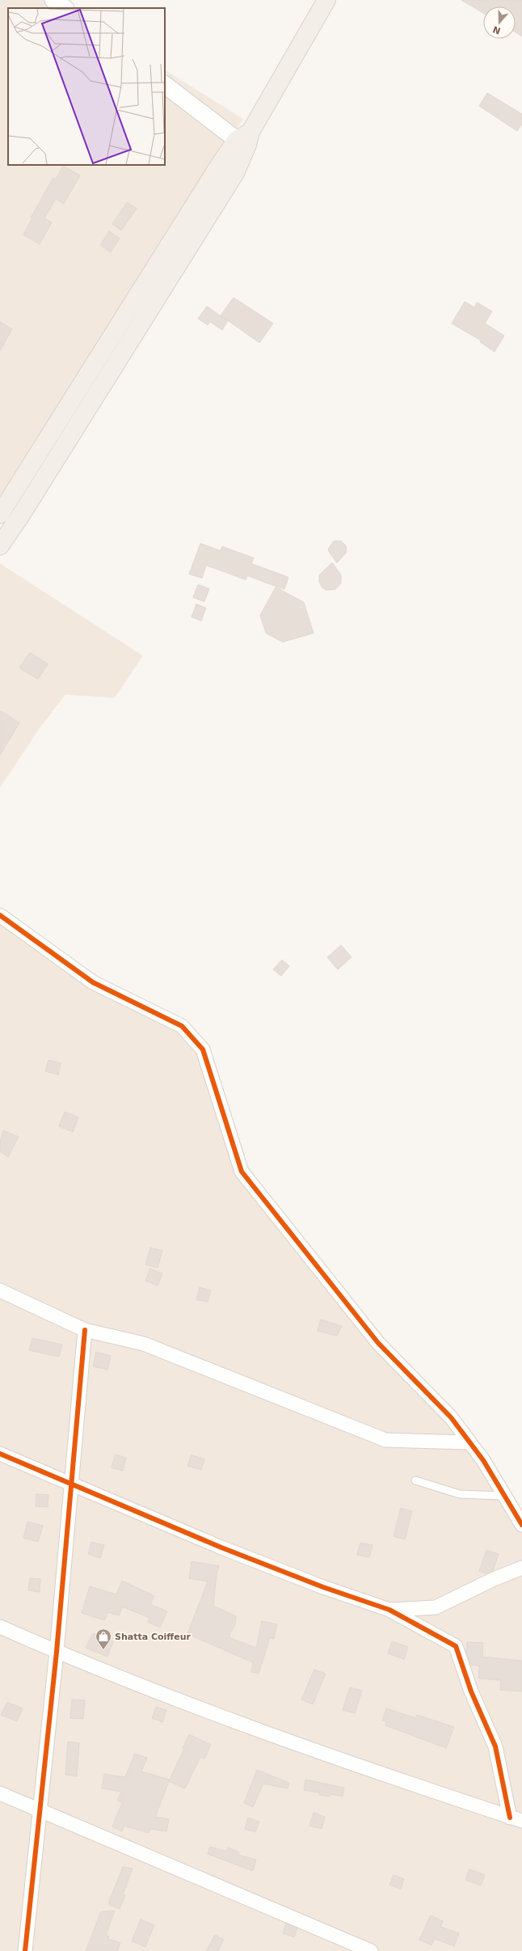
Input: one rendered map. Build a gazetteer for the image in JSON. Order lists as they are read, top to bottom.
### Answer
{
  "places": {
    "shop": ["Shatta Coiffeur"]
  },
  "north": "bottom"
}
